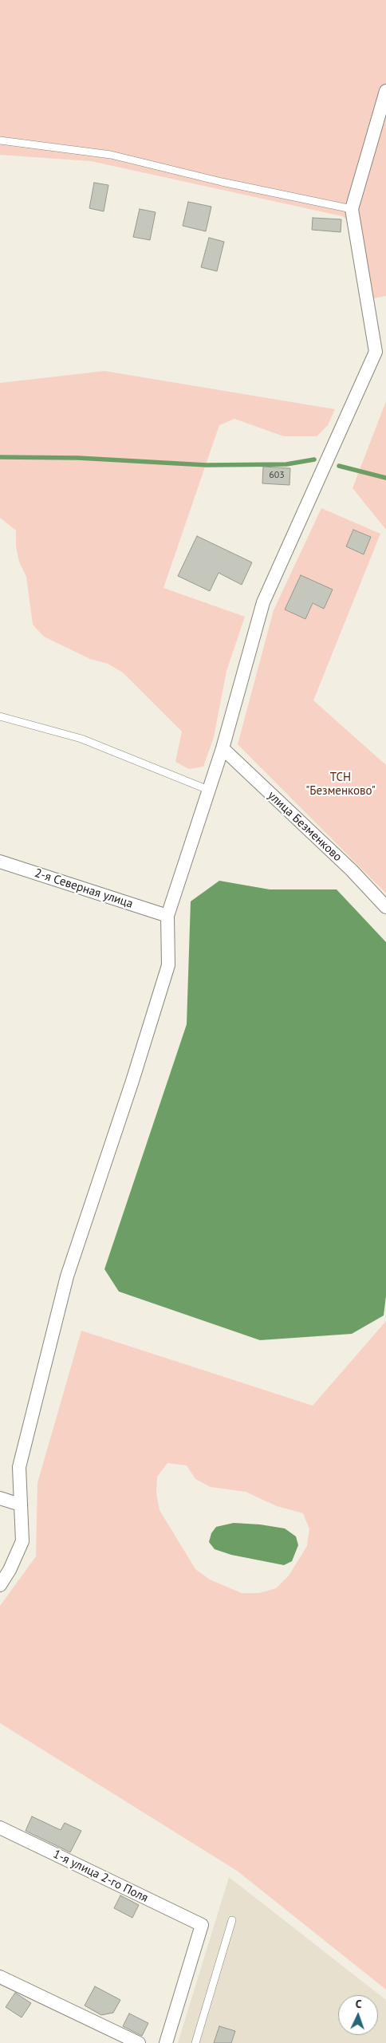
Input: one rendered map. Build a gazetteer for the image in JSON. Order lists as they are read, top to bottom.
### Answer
{
  "streets": {
    "street": ["улица Безменково", "2-я Северная улица", "1-я улица 2-го Поля"]
  },
  "parks": ["ТСН \"Безменково\""],
  "house_numbers": ["603"],
  "north": "top"
}
